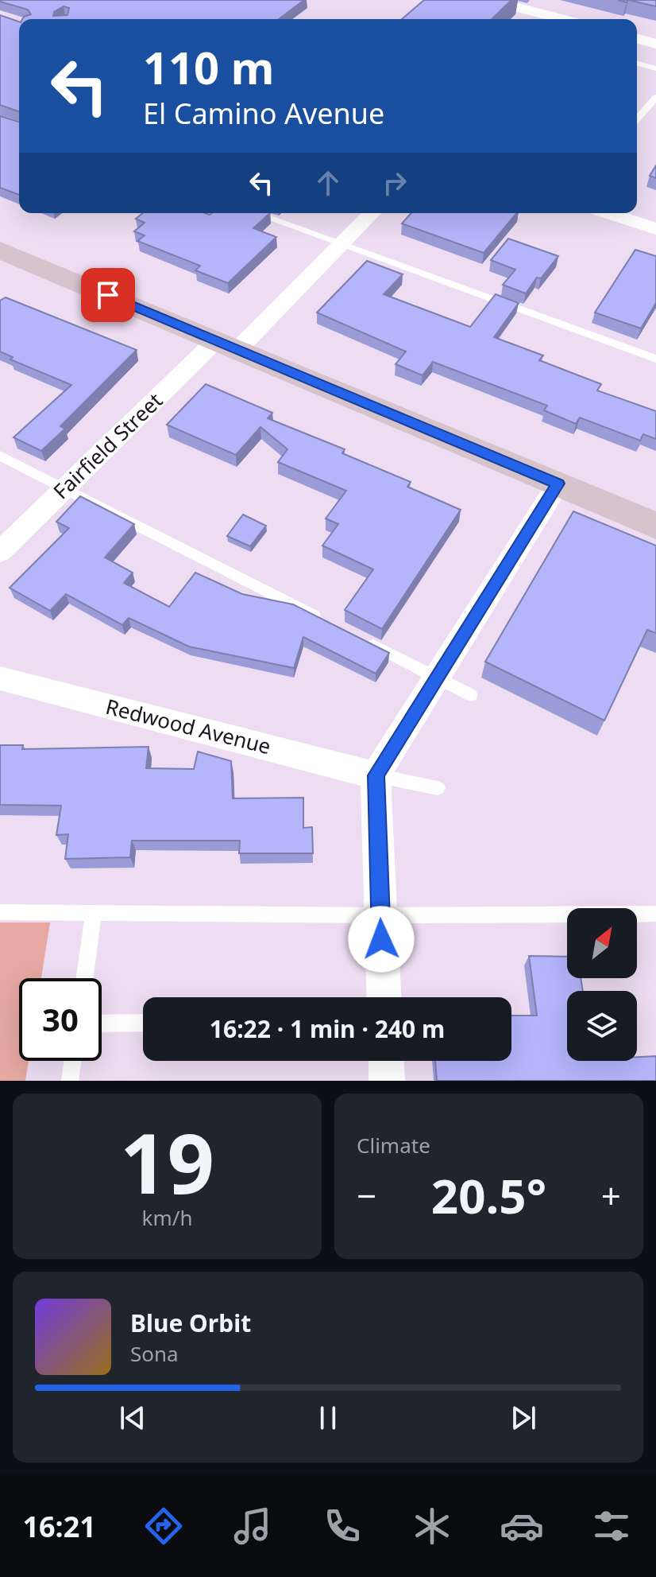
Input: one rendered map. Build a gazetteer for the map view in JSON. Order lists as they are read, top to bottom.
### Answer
{
  "streets": {
    "street": ["Fairfield Street", "Redwood Avenue"]
  },
  "north": "top right",
  "page": {
    "turn": ["110 m", "El Camino Avenue"],
    "limit": "30",
    "trip": "16:22 · 1 min · 240 m",
    "tile": [
      ["19", "km/h"],
      "Climate"
    ],
    "heat": ["−", "20.5°", "+"],
    "song": ["Blue Orbit", "Sona"],
    "tabs": "16:21"
  }
}
